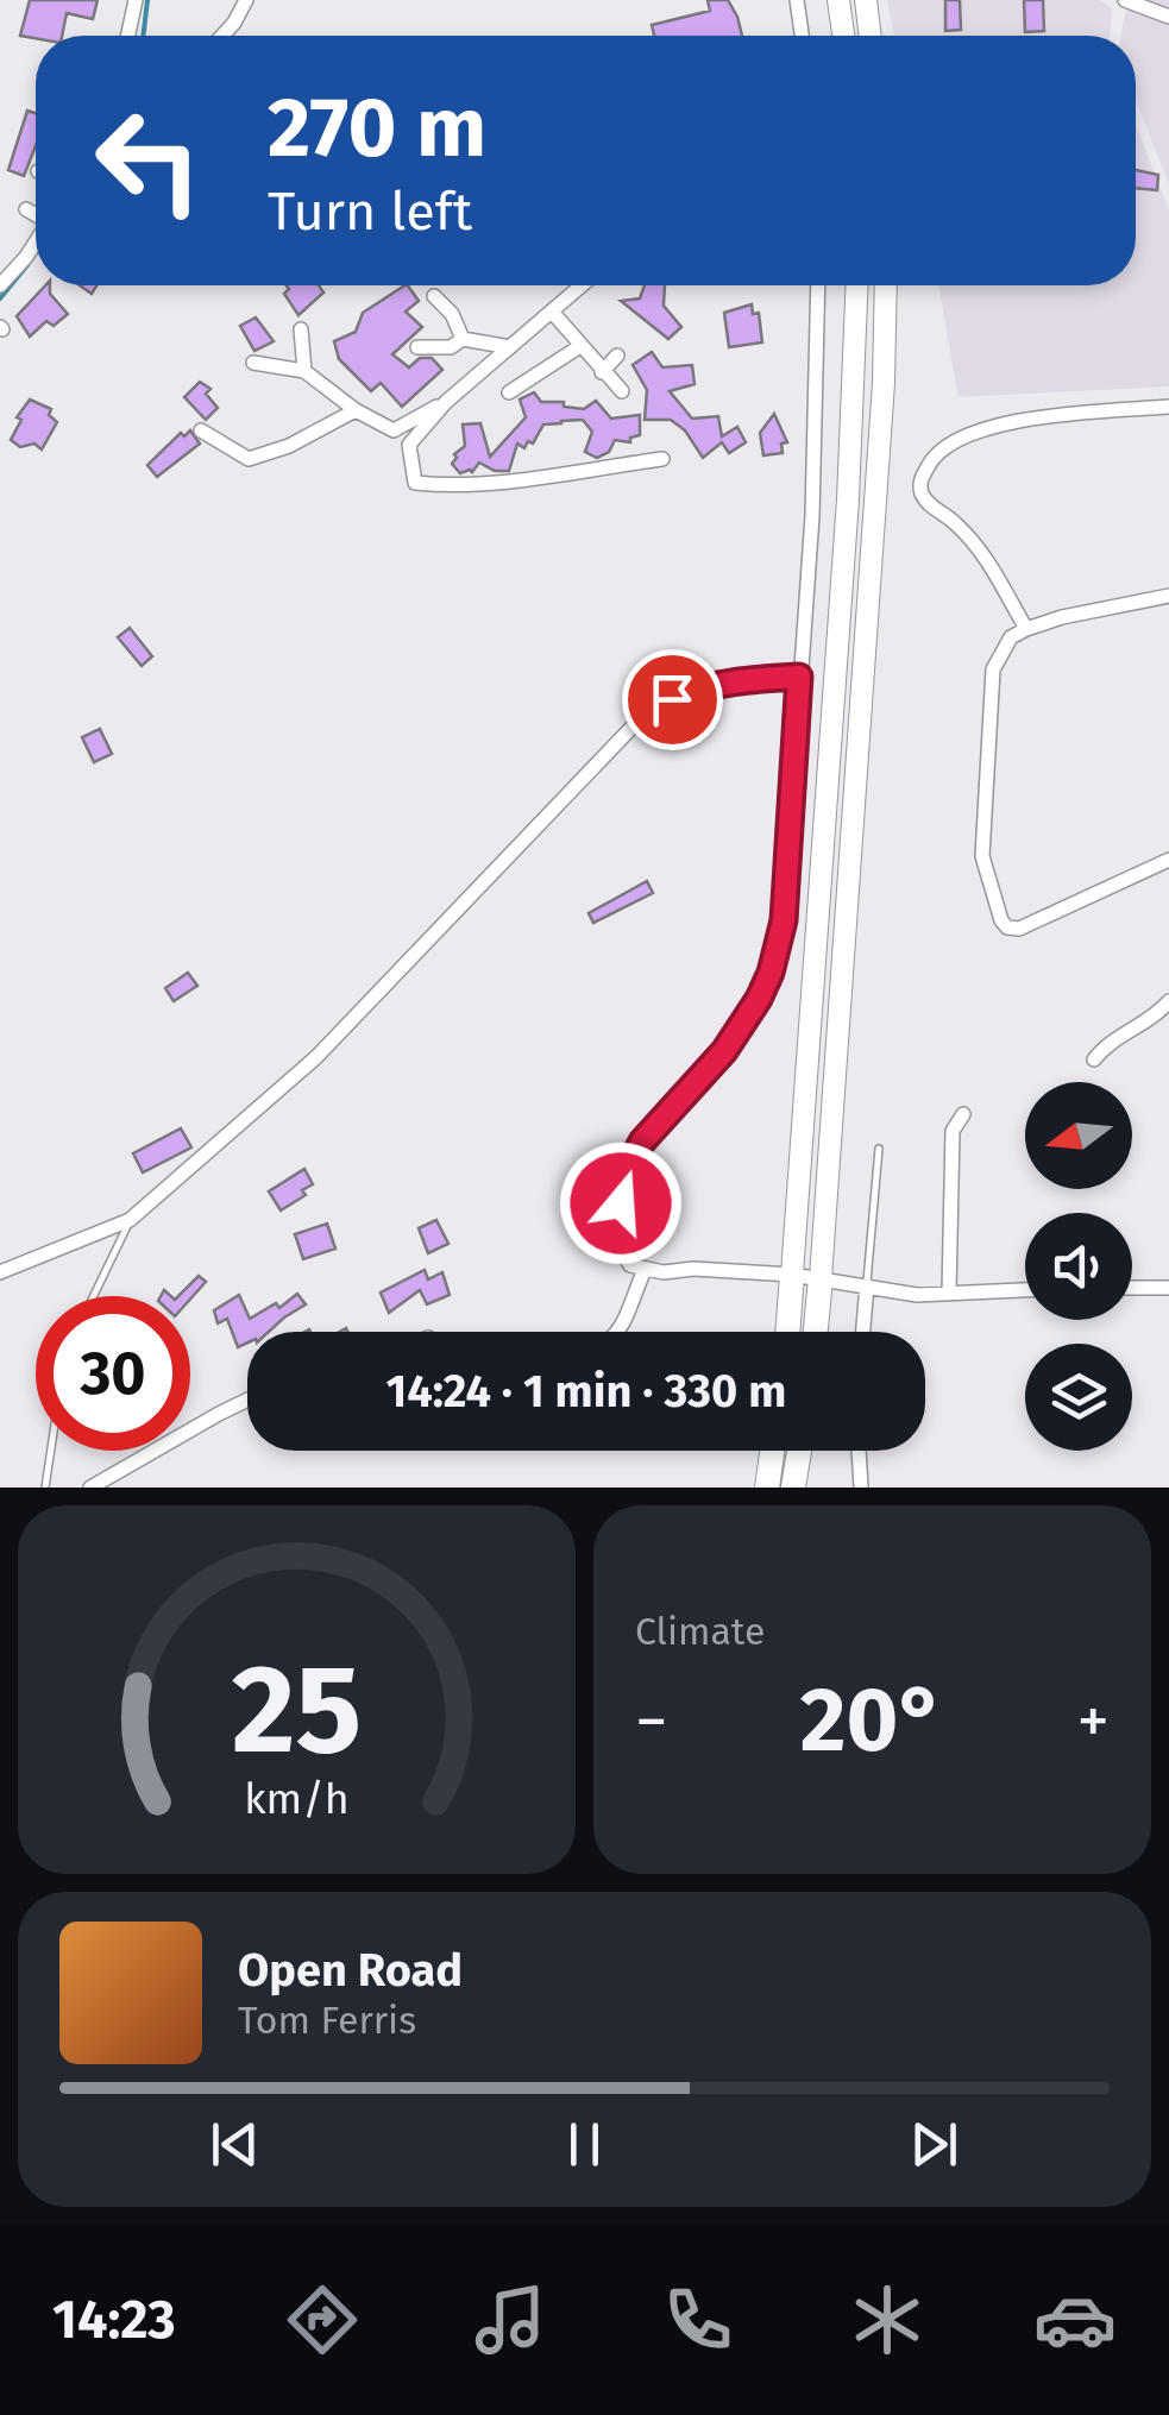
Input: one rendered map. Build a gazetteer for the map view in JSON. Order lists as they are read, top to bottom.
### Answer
{
  "north": "left",
  "page": {
    "turn": ["270 m", "Turn left"],
    "limit": "30",
    "trip": "14:24 · 1 min · 330 m",
    "tile": "Climate",
    "heat": ["−", "20°", "+"],
    "song": ["Open Road", "Tom Ferris"],
    "tabs": "14:23",
    "gauge": ["25", "km/h"]
  }
}
